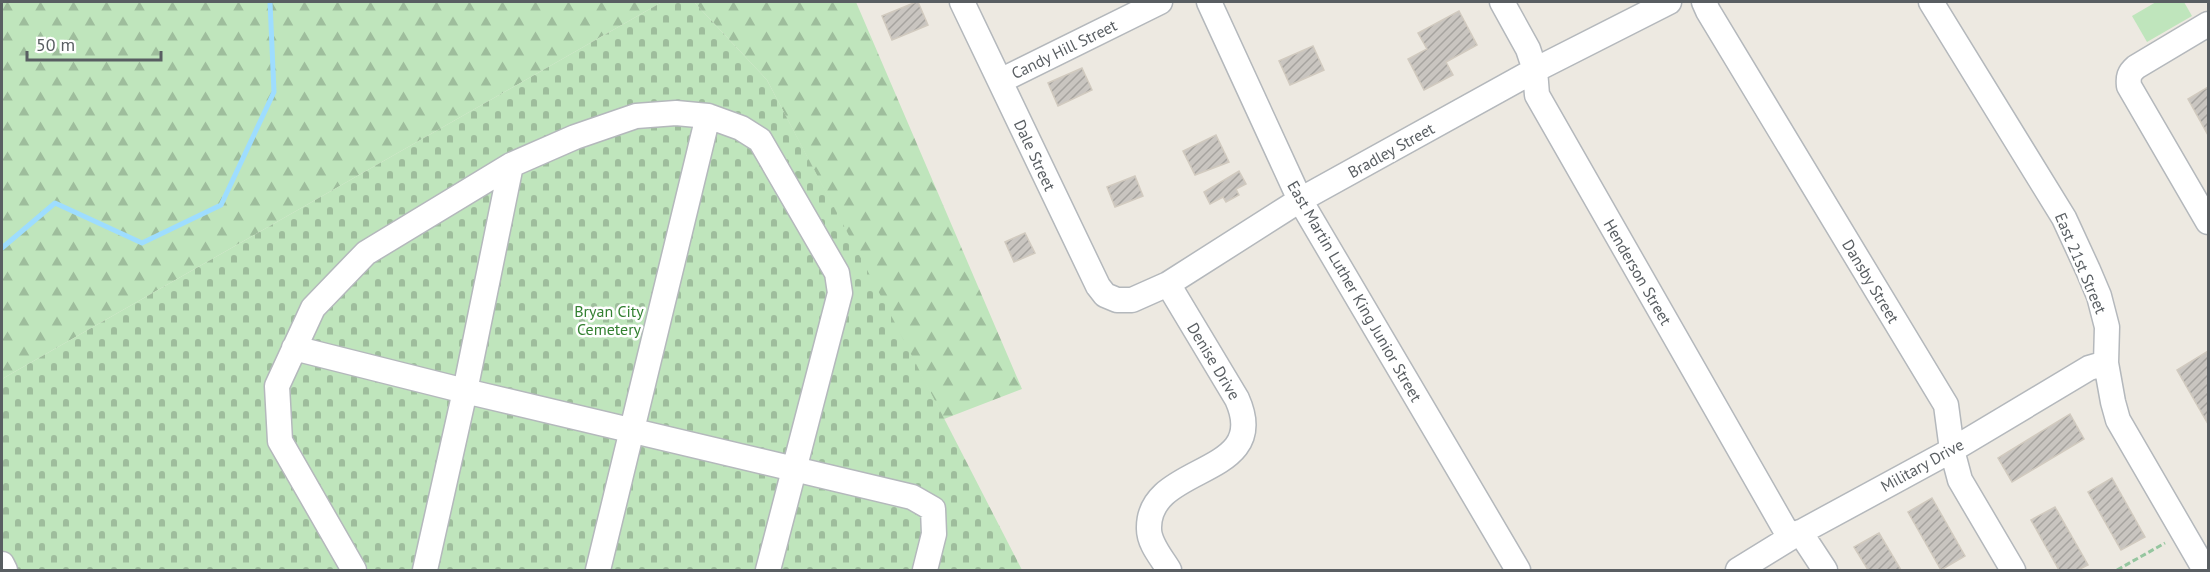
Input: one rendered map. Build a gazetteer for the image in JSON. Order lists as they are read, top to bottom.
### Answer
{
  "streets": {
    "street": [
      "Candy Hill Street",
      "Bradley Street",
      "Dale Street",
      "East 21st Street",
      "Henderson Street",
      "Dansby Street",
      "East Martin Luther King Junior Street",
      "Denise Drive",
      "Military Drive"
    ]
  },
  "crossings": [
    ["Candy Hill Street", "Dale Street"],
    ["Bradley Street", "Dale Street"],
    ["Bradley Street", "Henderson Street"],
    ["Bradley Street", "East Martin Luther King Junior Street"],
    ["Bradley Street", "Denise Drive"],
    ["East 21st Street", "Military Drive"],
    ["Henderson Street", "Military Drive"],
    ["Dansby Street", "Military Drive"]
  ],
  "parks": ["Bryan City Cemetery"],
  "scale_bar": "50 m"
}
